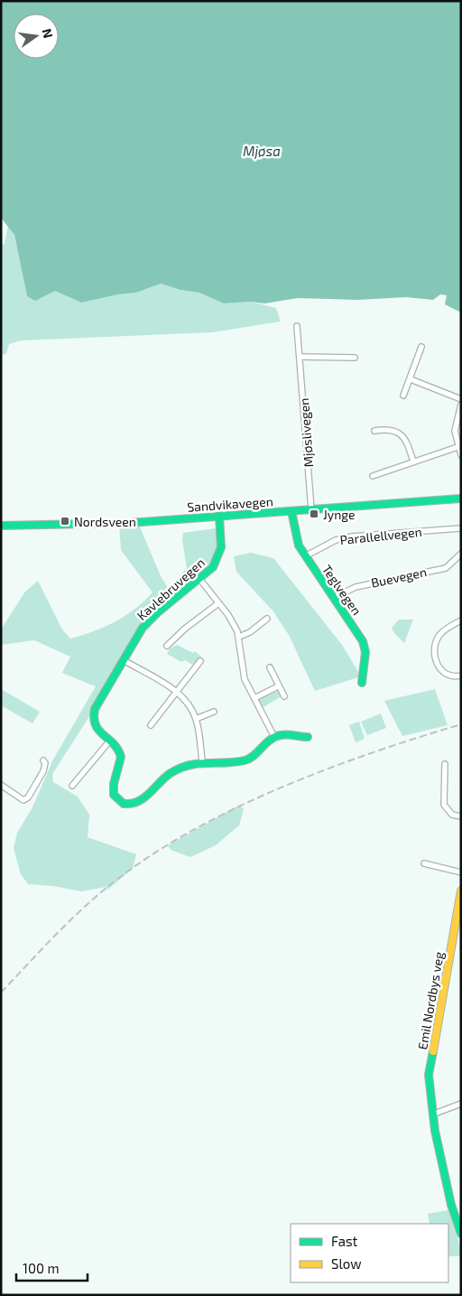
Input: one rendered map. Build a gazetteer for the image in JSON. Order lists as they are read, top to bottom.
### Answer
{
  "streets": {
    "street": [
      "Mjøslivegen",
      "Sandvikavegen",
      "Parallellvegen",
      "Buevegen",
      "Kavlebruvegen",
      "Teglvegen",
      "Emil Nordbys veg"
    ]
  },
  "crossings": [
    ["Mjøslivegen", "Sandvikavegen"],
    ["Sandvikavegen", "Kavlebruvegen"],
    ["Sandvikavegen", "Teglvegen"],
    ["Parallellvegen", "Teglvegen"],
    ["Buevegen", "Teglvegen"]
  ],
  "water": ["Mjøsa"],
  "places": {
    "transit": ["Jynge", "Nordsveen"]
  },
  "legend": ["Fast", "Slow"],
  "scale_bar": "100 m",
  "north": "right"
}
